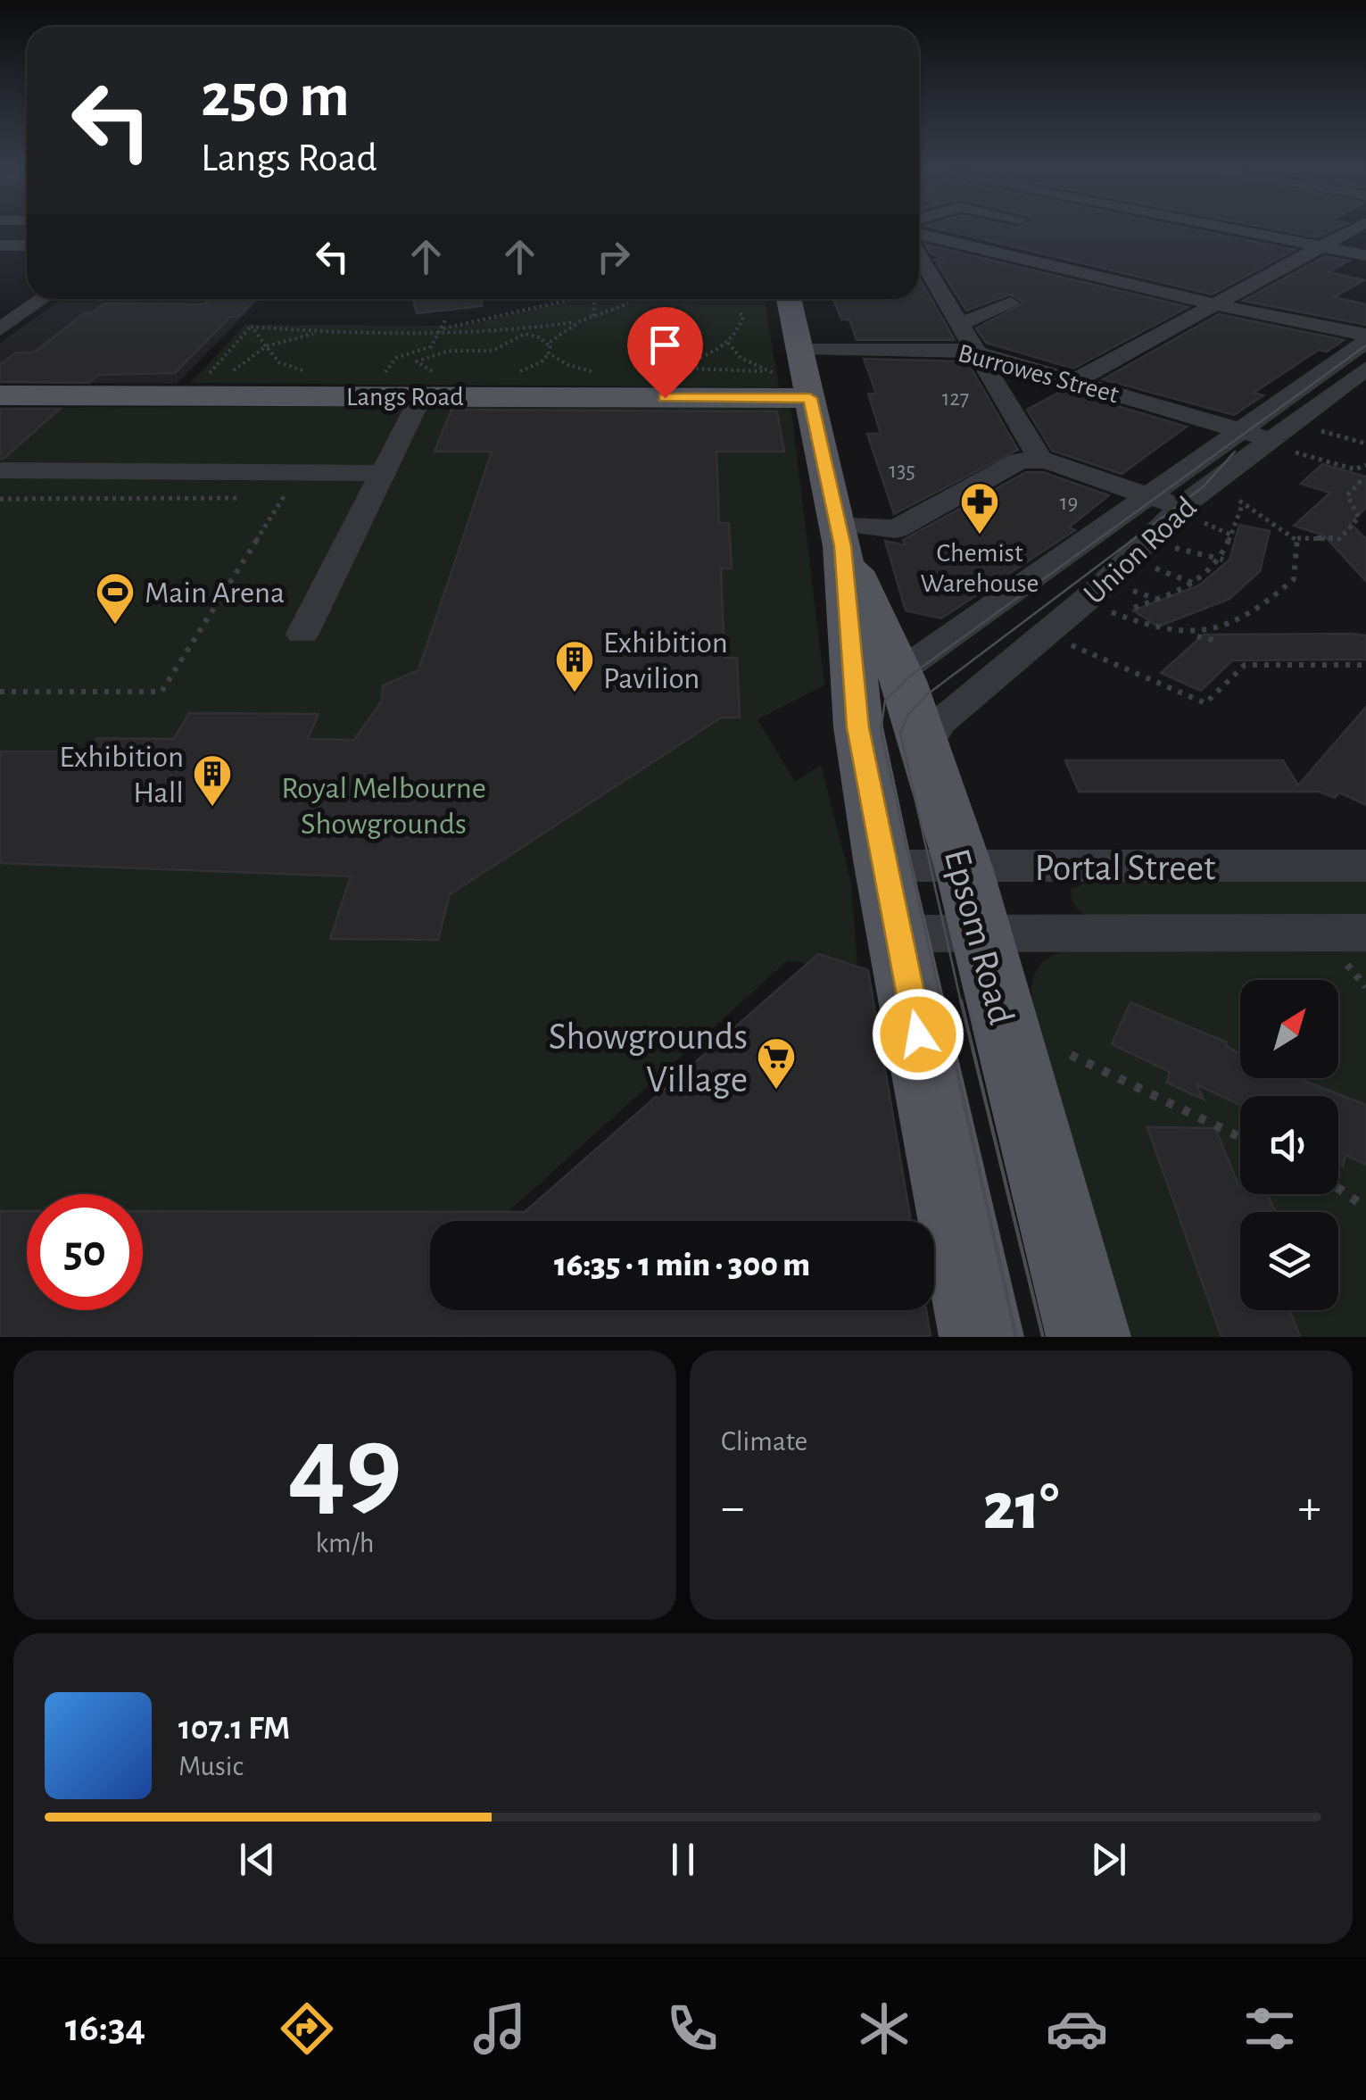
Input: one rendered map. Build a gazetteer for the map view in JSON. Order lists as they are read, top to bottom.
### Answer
{
  "streets": {
    "main road": ["Langs Road", "Epsom Road"],
    "street": ["Burrowes Street", "Union Road", "Portal Street"]
  },
  "crossings": [
    ["Burrowes Street", "Union Road"],
    ["Burrowes Street", "Epsom Road"],
    ["Langs Road", "Epsom Road"],
    ["Union Road", "Epsom Road"],
    ["Portal Street", "Epsom Road"]
  ],
  "parks": ["Royal Melbourne Showgrounds"],
  "places": {
    "pharmacy": ["Chemist Warehouse"],
    "sports": ["Main Arena"],
    "building": ["Exhibition Pavilion", "Exhibition Hall"],
    "supermarket": ["Showgrounds Village"]
  },
  "house_numbers": ["127", "135", "19"],
  "north": "top right",
  "page": {
    "turn": ["250 m", "Langs Road"],
    "limit": "50",
    "trip": "16:35 · 1 min · 300 m",
    "tile": [
      ["49", "km/h"],
      "Climate"
    ],
    "heat": ["−", "21°", "+"],
    "song": ["107.1 FM", "Music"],
    "tabs": "16:34"
  }
}
